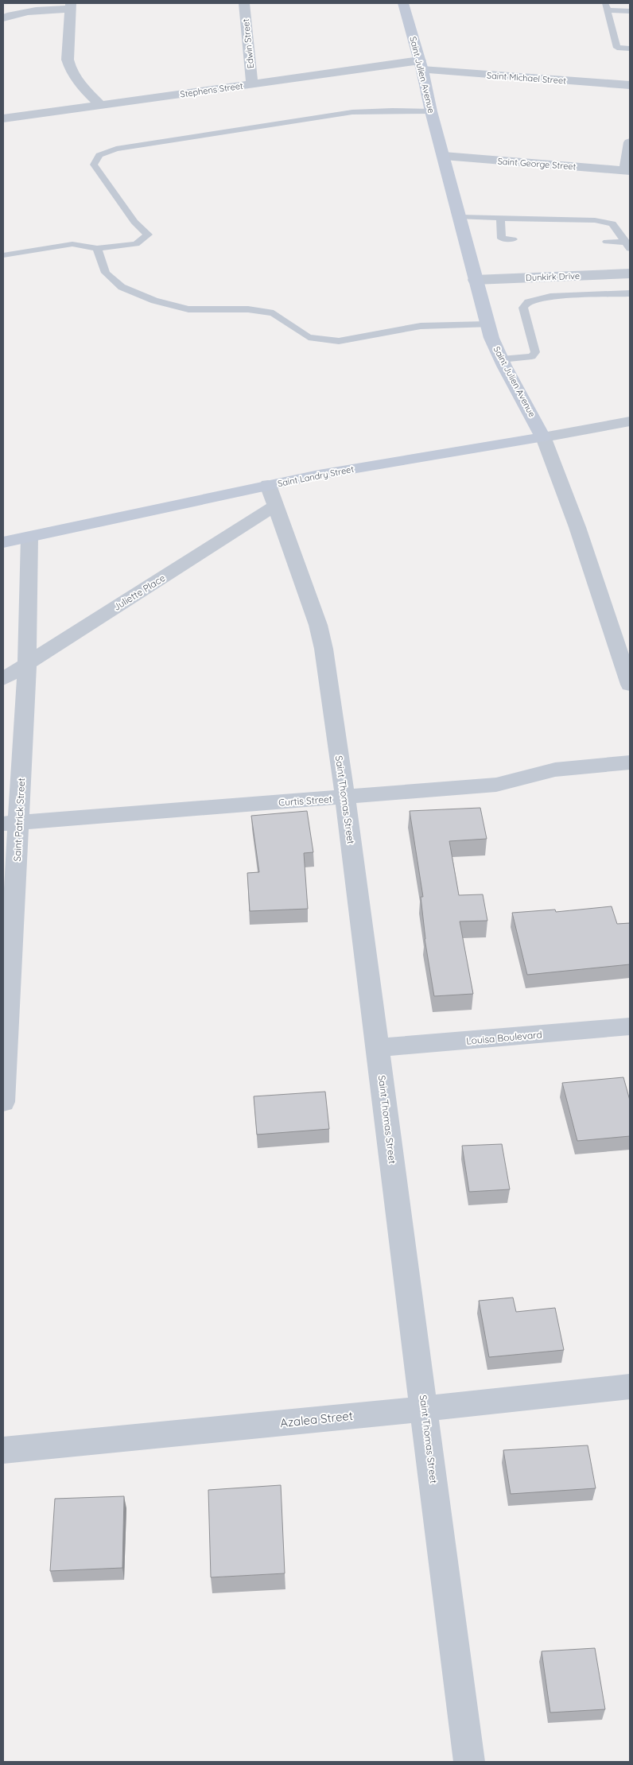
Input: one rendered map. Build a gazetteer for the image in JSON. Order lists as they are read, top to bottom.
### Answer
{
  "streets": {
    "street": [
      "Edwin Street",
      "Saint Julien Avenue",
      "Saint Michael Street",
      "Stephens Street",
      "Saint George Street",
      "Dunkirk Drive",
      "Saint Landry Street",
      "Juliette Place",
      "Saint Thomas Street",
      "Curtis Street",
      "Saint Patrick Street",
      "Louisa Boulevard",
      "Azalea Street"
    ]
  },
  "crossings": [
    ["Edwin Street", "Stephens Street"],
    ["Saint Julien Avenue", "Saint Michael Street"],
    ["Saint Julien Avenue", "Stephens Street"],
    ["Saint Julien Avenue", "Saint George Street"],
    ["Saint Julien Avenue", "Dunkirk Drive"],
    ["Saint Julien Avenue", "Saint Landry Street"],
    ["Saint Michael Street", "Stephens Street"],
    ["Saint Landry Street", "Juliette Place"],
    ["Saint Landry Street", "Saint Thomas Street"],
    ["Saint Landry Street", "Saint Patrick Street"],
    ["Juliette Place", "Saint Thomas Street"],
    ["Juliette Place", "Saint Patrick Street"],
    ["Saint Thomas Street", "Curtis Street"],
    ["Saint Thomas Street", "Louisa Boulevard"],
    ["Saint Thomas Street", "Azalea Street"],
    ["Curtis Street", "Saint Patrick Street"]
  ]
}
